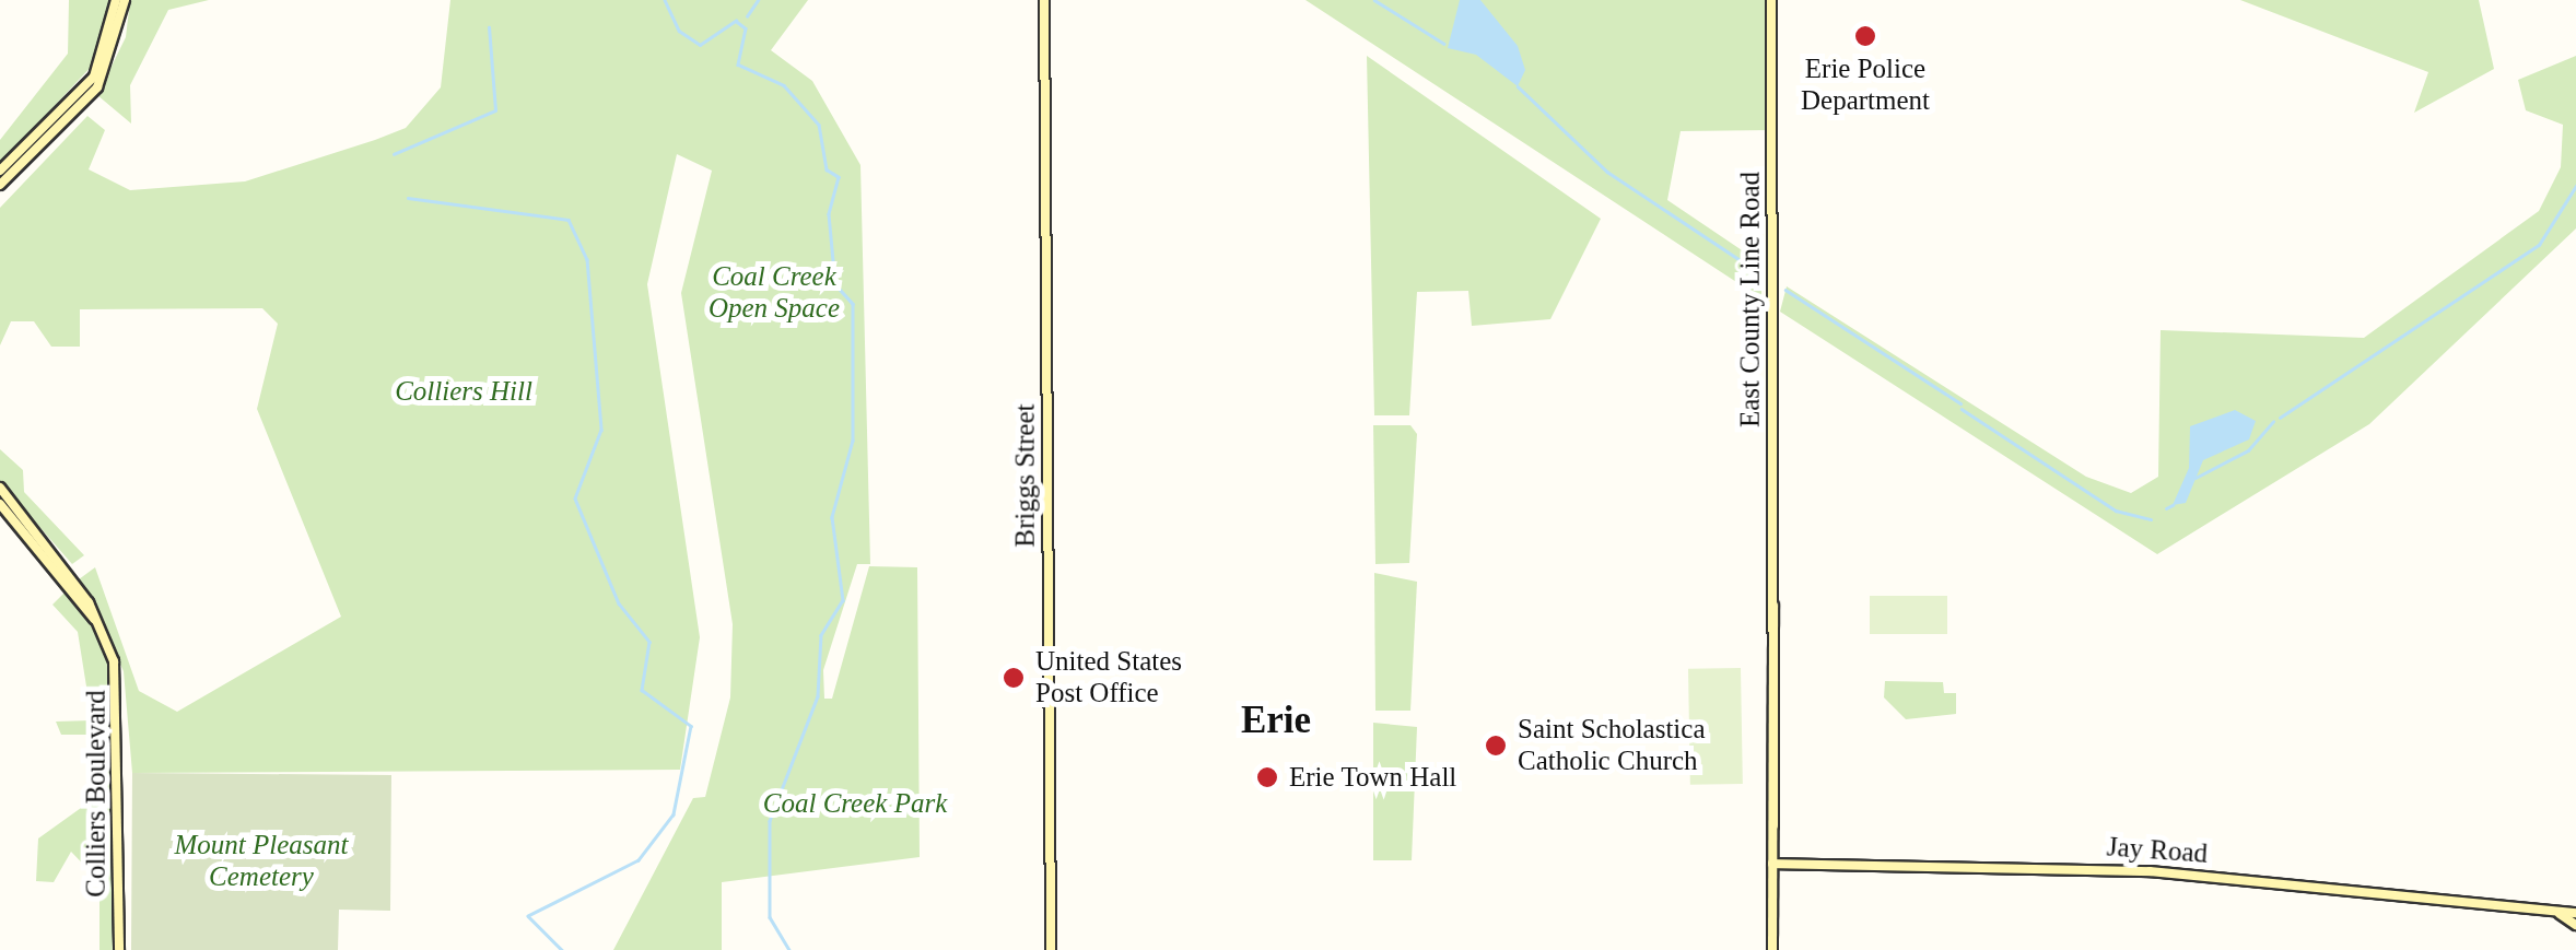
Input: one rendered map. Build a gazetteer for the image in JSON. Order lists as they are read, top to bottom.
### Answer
{
  "streets": {
    "street": [
      "East County Line Road",
      "Briggs Street",
      "Colliers Boulevard",
      "Jay Road"
    ]
  },
  "crossings": [
    ["East County Line Road", "Jay Road"]
  ],
  "districts": ["Erie"],
  "parks": [
    "Coal Creek Open Space",
    "Colliers Hill",
    "Coal Creek Park",
    "Mount Pleasant Cemetery"
  ],
  "places": [
    "Erie Police Department",
    "United States Post Office",
    "Saint Scholastica Catholic Church",
    "Erie Town Hall"
  ]
}
